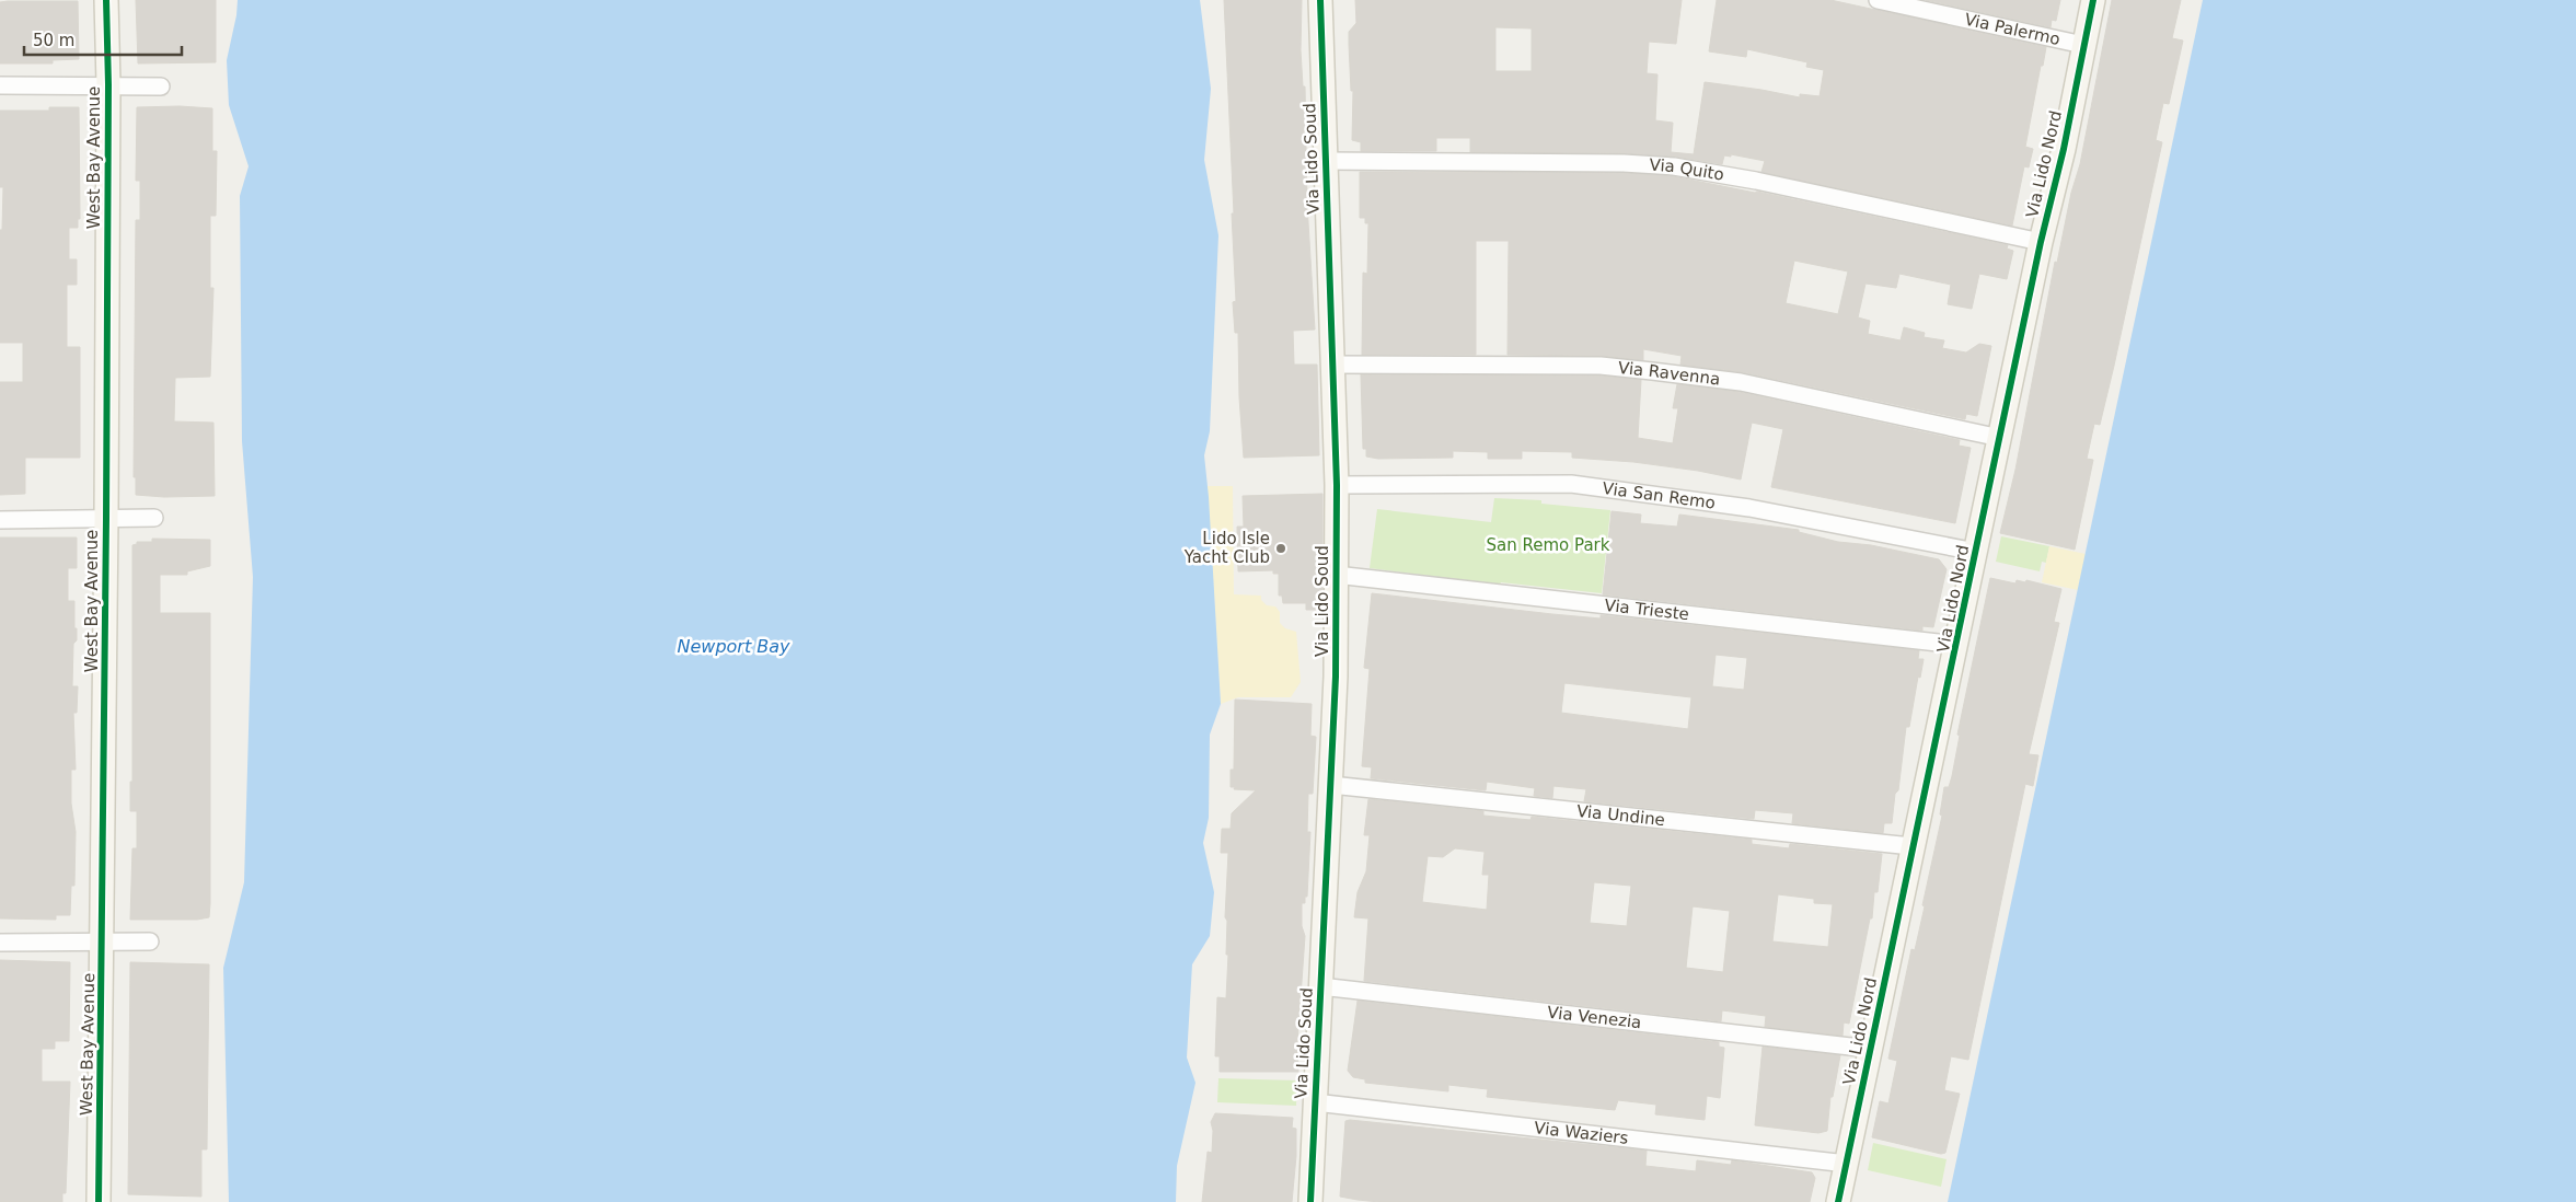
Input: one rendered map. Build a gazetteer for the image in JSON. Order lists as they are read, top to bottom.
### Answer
{
  "streets": {
    "street": [
      "Via Palermo",
      "West Bay Avenue",
      "Via Lido Soud",
      "Via Lido Nord",
      "Via Quito",
      "Via Ravenna",
      "Via San Remo",
      "Via Trieste",
      "Via Undine",
      "Via Venezia",
      "Via Waziers"
    ]
  },
  "crossings": [
    ["Via Palermo", "Via Lido Nord"],
    ["Via Lido Soud", "Via Quito"],
    ["Via Lido Soud", "Via Ravenna"],
    ["Via Lido Soud", "Via San Remo"],
    ["Via Lido Soud", "Via Trieste"],
    ["Via Lido Soud", "Via Undine"],
    ["Via Lido Soud", "Via Venezia"],
    ["Via Lido Soud", "Via Waziers"],
    ["Via Lido Nord", "Via Quito"],
    ["Via Lido Nord", "Via Ravenna"],
    ["Via Lido Nord", "Via San Remo"],
    ["Via Lido Nord", "Via Trieste"],
    ["Via Lido Nord", "Via Undine"],
    ["Via Lido Nord", "Via Venezia"],
    ["Via Lido Nord", "Via Waziers"]
  ],
  "water": ["Newport Bay"],
  "parks": ["San Remo Park"],
  "places": ["Lido Isle Yacht Club"],
  "scale_bar": "50 m"
}
